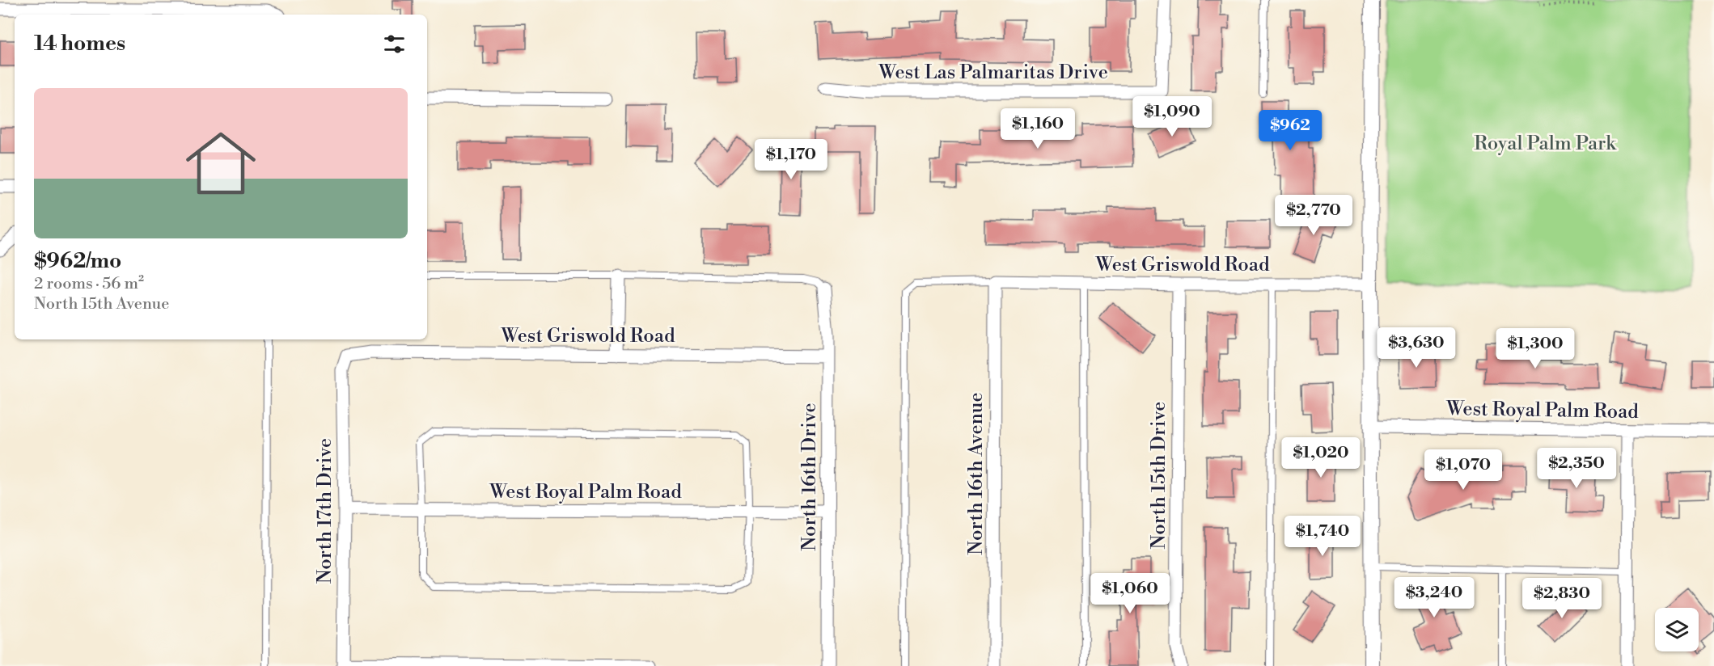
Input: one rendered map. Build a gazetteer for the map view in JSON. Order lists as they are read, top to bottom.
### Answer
{
  "streets": {
    "street": [
      "West Las Palmaritas Drive",
      "West Griswold Road",
      "West Royal Palm Road",
      "North 16th Avenue",
      "North 15th Drive",
      "North 16th Drive",
      "North 17th Drive"
    ]
  },
  "crossings": [
    ["West Griswold Road", "North 16th Avenue"],
    ["West Griswold Road", "North 15th Drive"],
    ["West Griswold Road", "North 16th Drive"],
    ["West Griswold Road", "North 17th Drive"],
    ["West Royal Palm Road", "North 16th Drive"],
    ["West Royal Palm Road", "North 17th Drive"]
  ],
  "parks": ["Royal Palm Park"],
  "page": {
    "heading": "14 homes",
    "list": [
      {
        "name": "$962/mo",
        "note": "2 rooms · 56 m² · North 15th Avenue"
      }
    ],
    "price": [
      "$1,090",
      "$1,160",
      "$962",
      "$1,170",
      "$2,770",
      "$3,630",
      "$1,300",
      "$1,020",
      "$2,350",
      "$1,070",
      "$1,740",
      "$1,060",
      "$3,240",
      "$2,830"
    ]
  }
}
